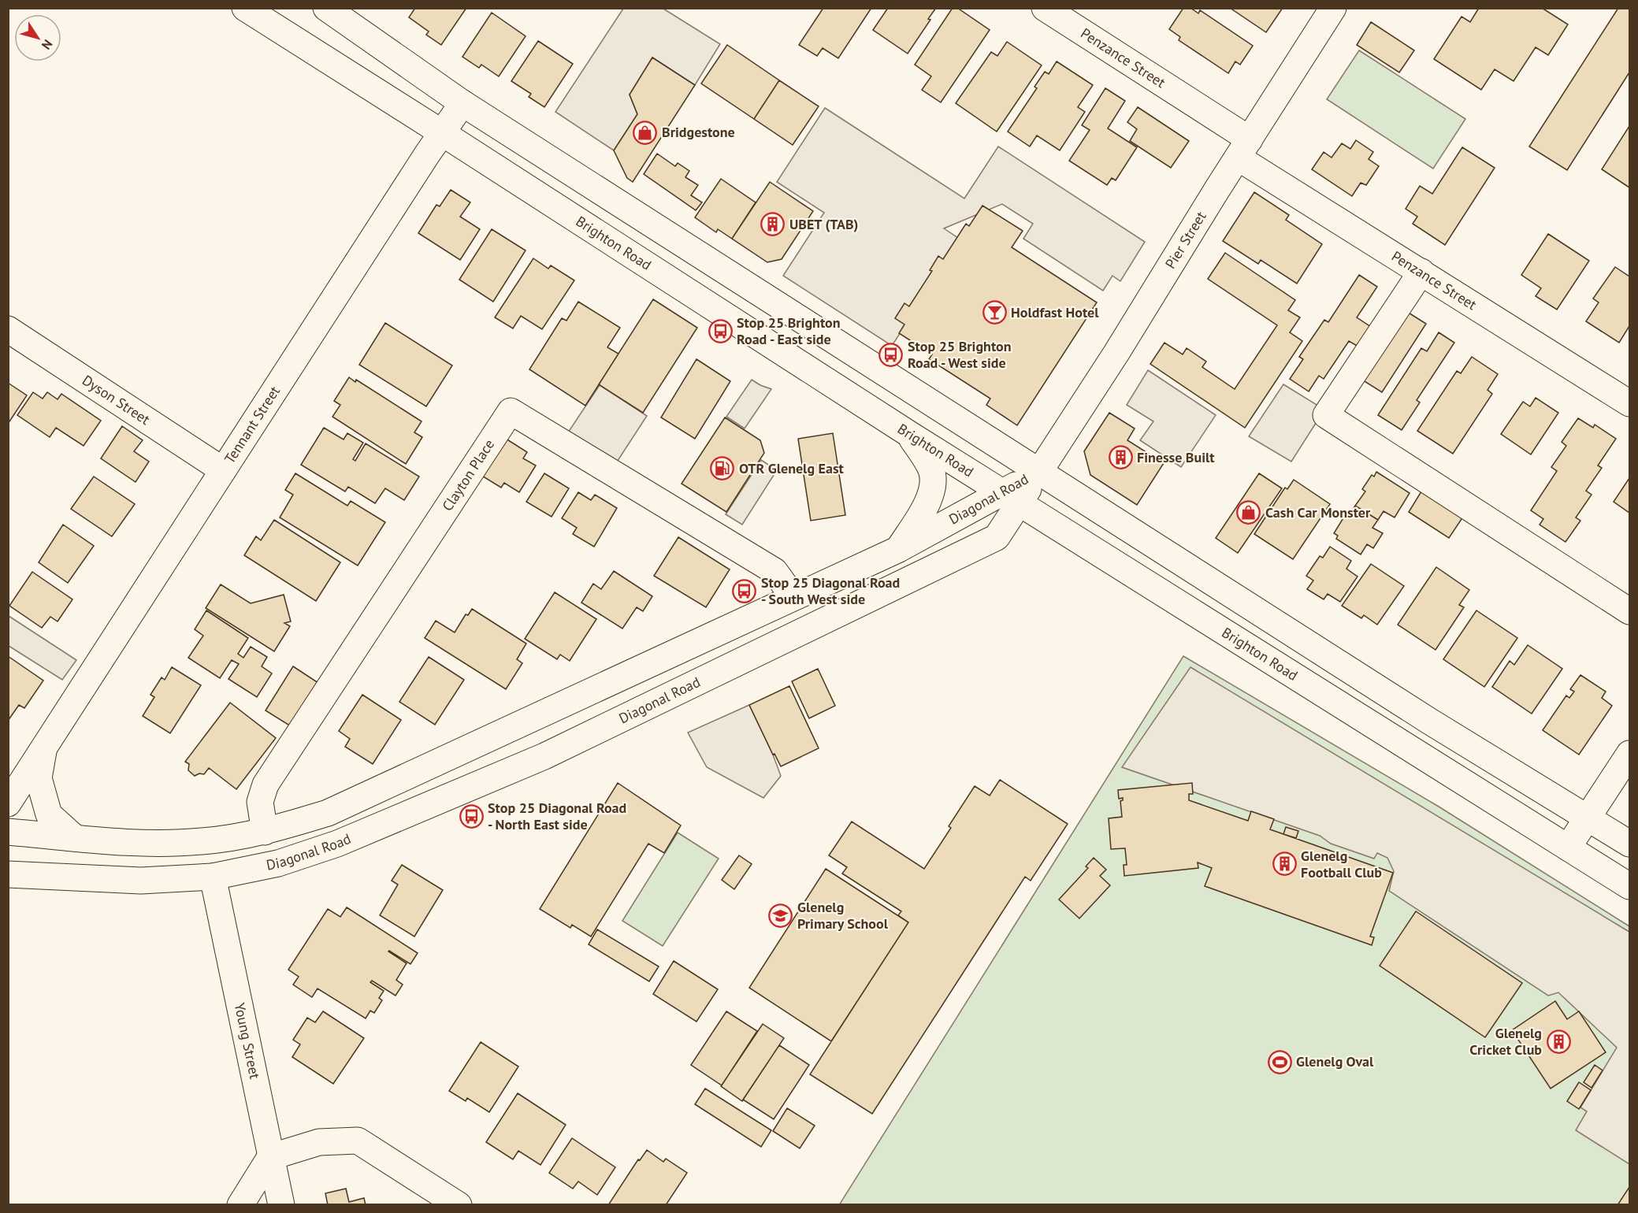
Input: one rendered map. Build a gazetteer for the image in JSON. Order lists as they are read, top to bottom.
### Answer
{
  "streets": {
    "main road": [
      "Penzance Street",
      "Pier Street",
      "Brighton Road",
      "Dyson Street",
      "Tennant Street",
      "Clayton Place",
      "Diagonal Road",
      "Young Street"
    ]
  },
  "crossings": [
    ["Penzance Street", "Pier Street"],
    ["Pier Street", "Diagonal Road"],
    ["Brighton Road", "Tennant Street"],
    ["Brighton Road", "Diagonal Road"],
    ["Dyson Street", "Tennant Street"],
    ["Tennant Street", "Diagonal Road"],
    ["Clayton Place", "Diagonal Road"],
    ["Diagonal Road", "Young Street"]
  ],
  "places": {
    "shop": ["Bridgestone", "Cash Car Monster"],
    "building": [
      "UBET (TAB)",
      "Finesse Built",
      "Glenelg Football Club",
      "Glenelg Cricket Club"
    ],
    "bar": ["Holdfast Hotel"],
    "bus stop": [
      "Stop 25 Brighton Road - East side",
      "Stop 25 Brighton Road - West side",
      "Stop 25 Diagonal Road - South West side",
      "Stop 25 Diagonal Road - North East side"
    ],
    "fuel station": ["OTR Glenelg East"],
    "school or university": ["Glenelg Primary School"],
    "sports": ["Glenelg Oval"]
  },
  "north": "bottom right"
}
